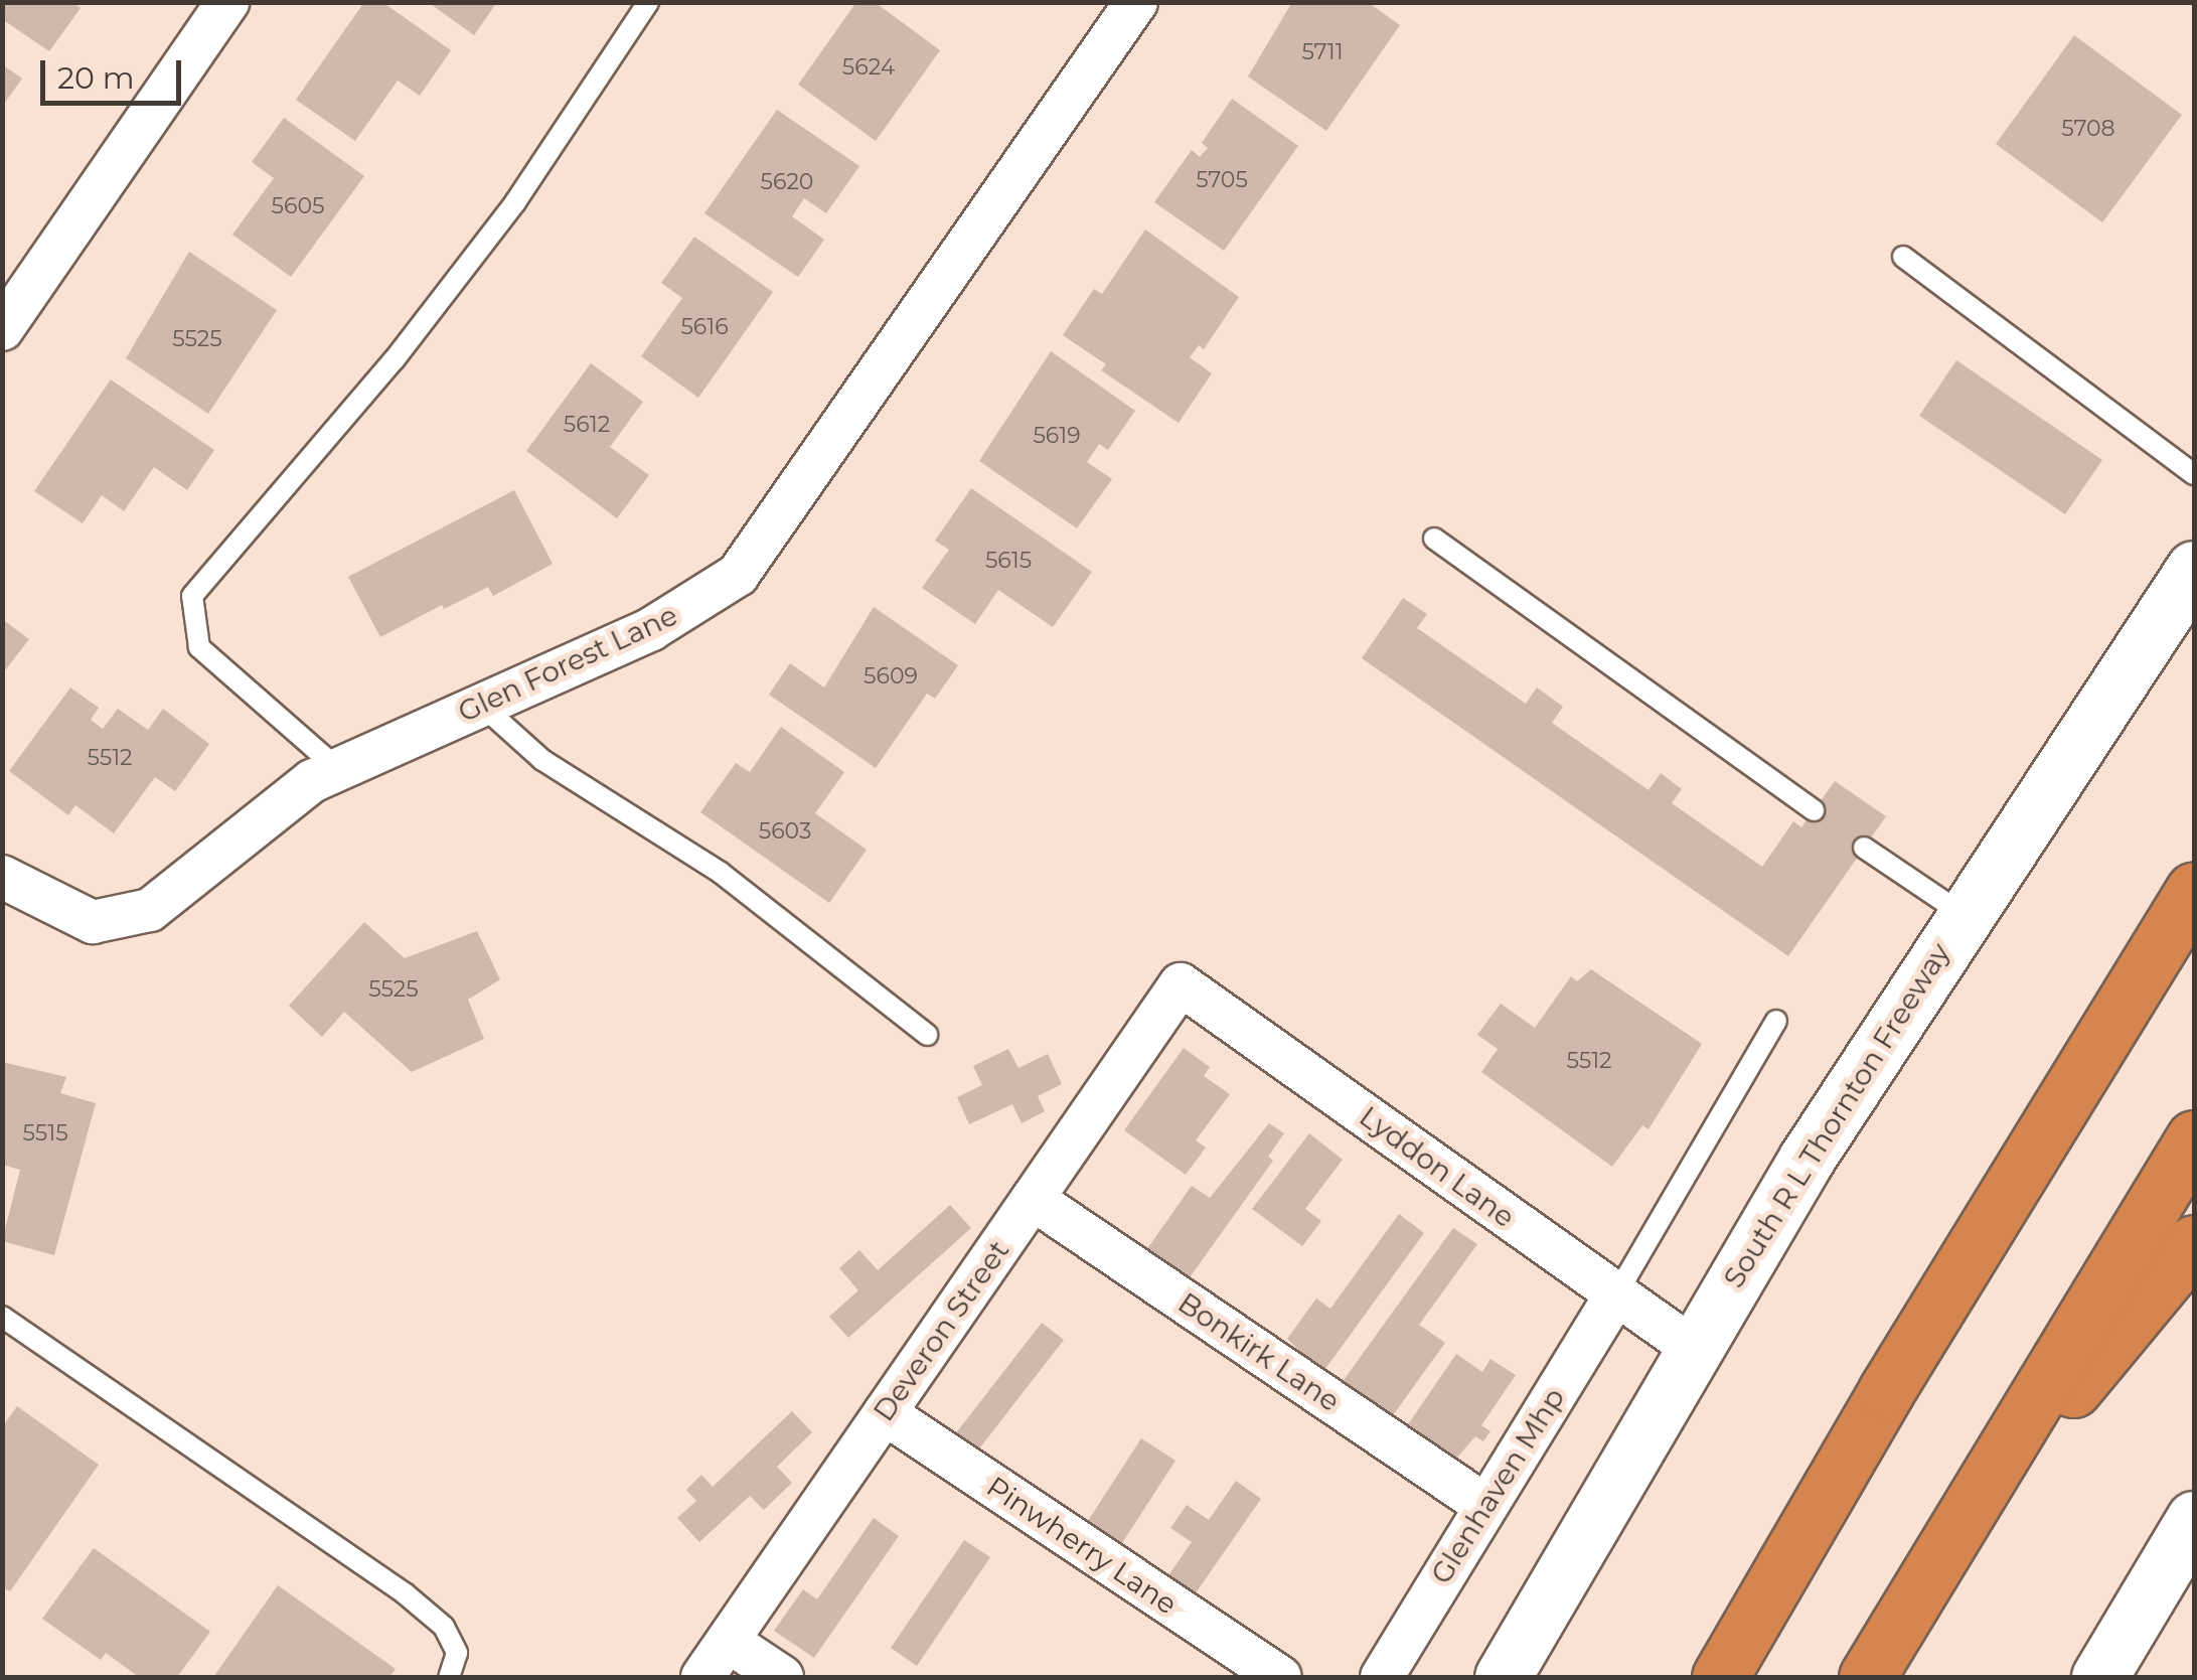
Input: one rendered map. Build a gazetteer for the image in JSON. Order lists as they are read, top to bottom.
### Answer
{
  "streets": {
    "main road": ["South R L Thornton Freeway"],
    "street": [
      "Glen Forest Lane",
      "Lyddon Lane",
      "Deveron Street",
      "Bonkirk Lane",
      "Glenhaven Mhp",
      "Pinwherry Lane"
    ]
  },
  "crossings": [
    ["South R L Thornton Freeway", "Lyddon Lane"],
    ["Lyddon Lane", "Deveron Street"],
    ["Lyddon Lane", "Glenhaven Mhp"],
    ["Deveron Street", "Bonkirk Lane"],
    ["Deveron Street", "Pinwherry Lane"],
    ["Bonkirk Lane", "Glenhaven Mhp"]
  ],
  "house_numbers": [
    "5711",
    "5624",
    "5708",
    "5705",
    "5620",
    "5605",
    "5616",
    "5525",
    "5612",
    "5619",
    "5615",
    "5609",
    "5512",
    "5603",
    "5525",
    "5512",
    "5515"
  ],
  "scale_bar": "20 m"
}
